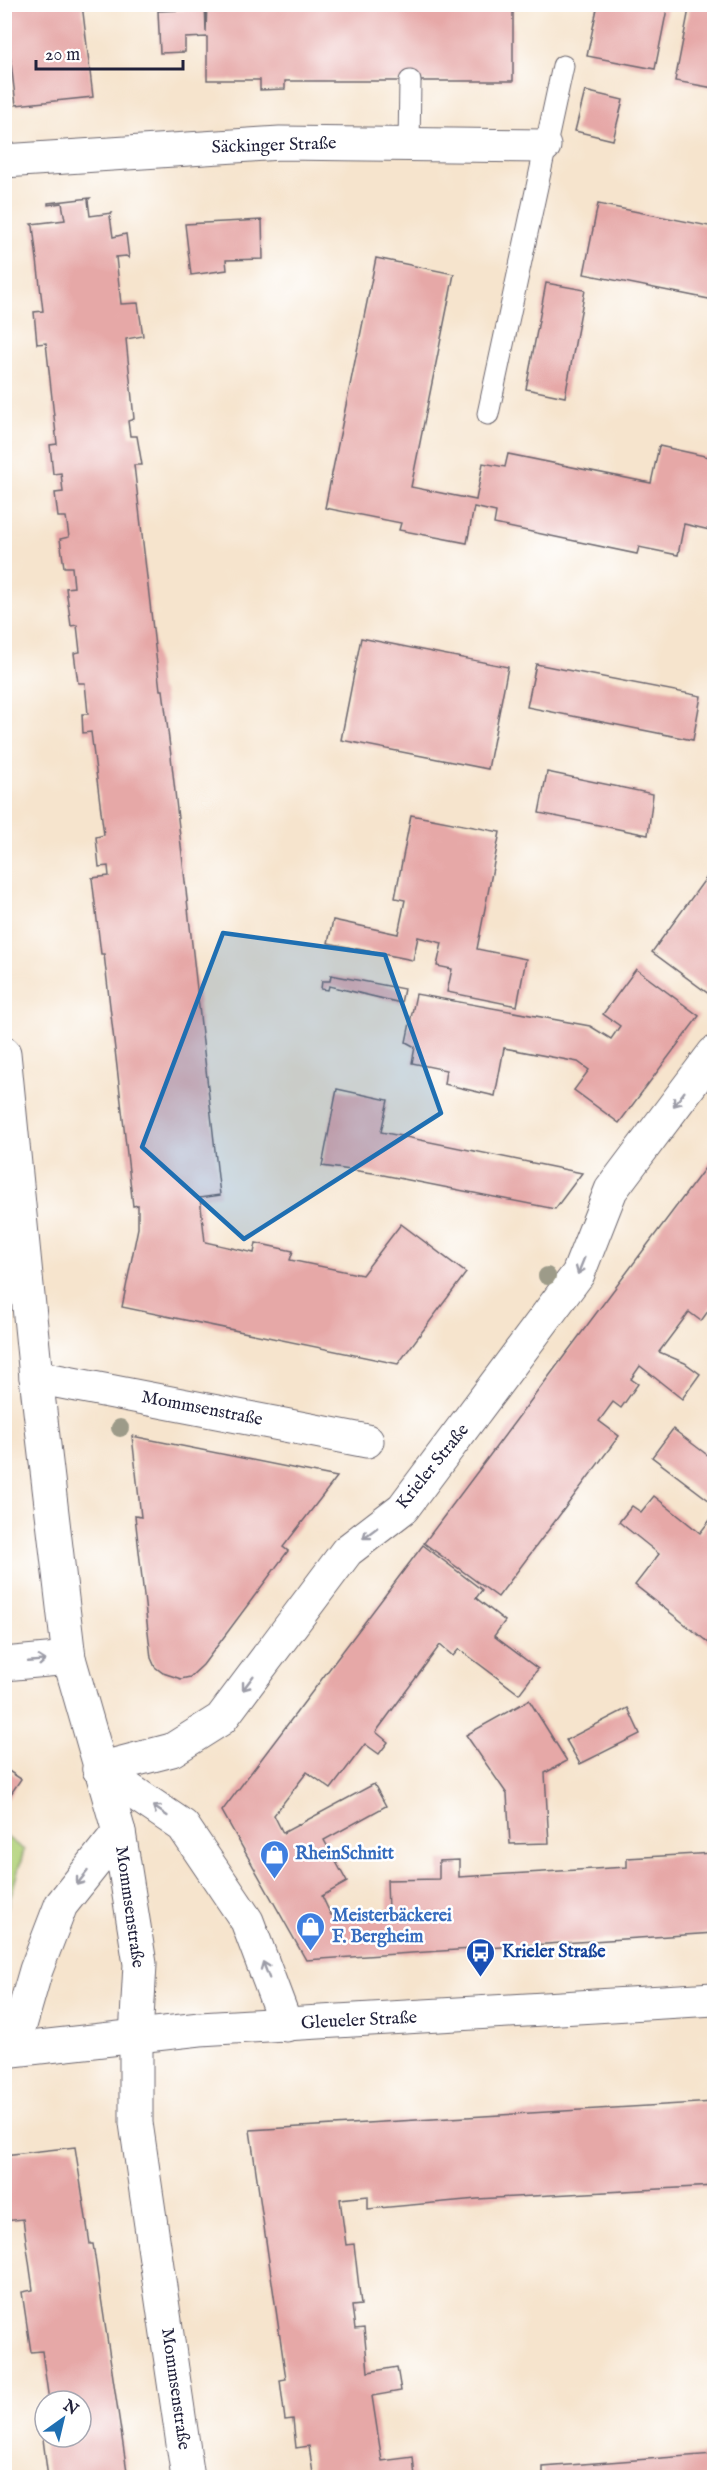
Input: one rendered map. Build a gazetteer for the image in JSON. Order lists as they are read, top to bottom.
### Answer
{
  "streets": {
    "street": [
      "Säckinger Straße",
      "Mommsenstraße",
      "Krieler Straße",
      "Gleueler Straße"
    ]
  },
  "crossings": [
    ["Mommsenstraße", "Krieler Straße"],
    ["Mommsenstraße", "Gleueler Straße"]
  ],
  "one_way": ["Krieler Straße"],
  "places": {
    "shop": ["RheinSchnitt", "Meisterbäckerei F. Bergheim"],
    "bus stop": ["Krieler Straße"]
  },
  "scale_bar": "20 m",
  "north": "top right"
}
